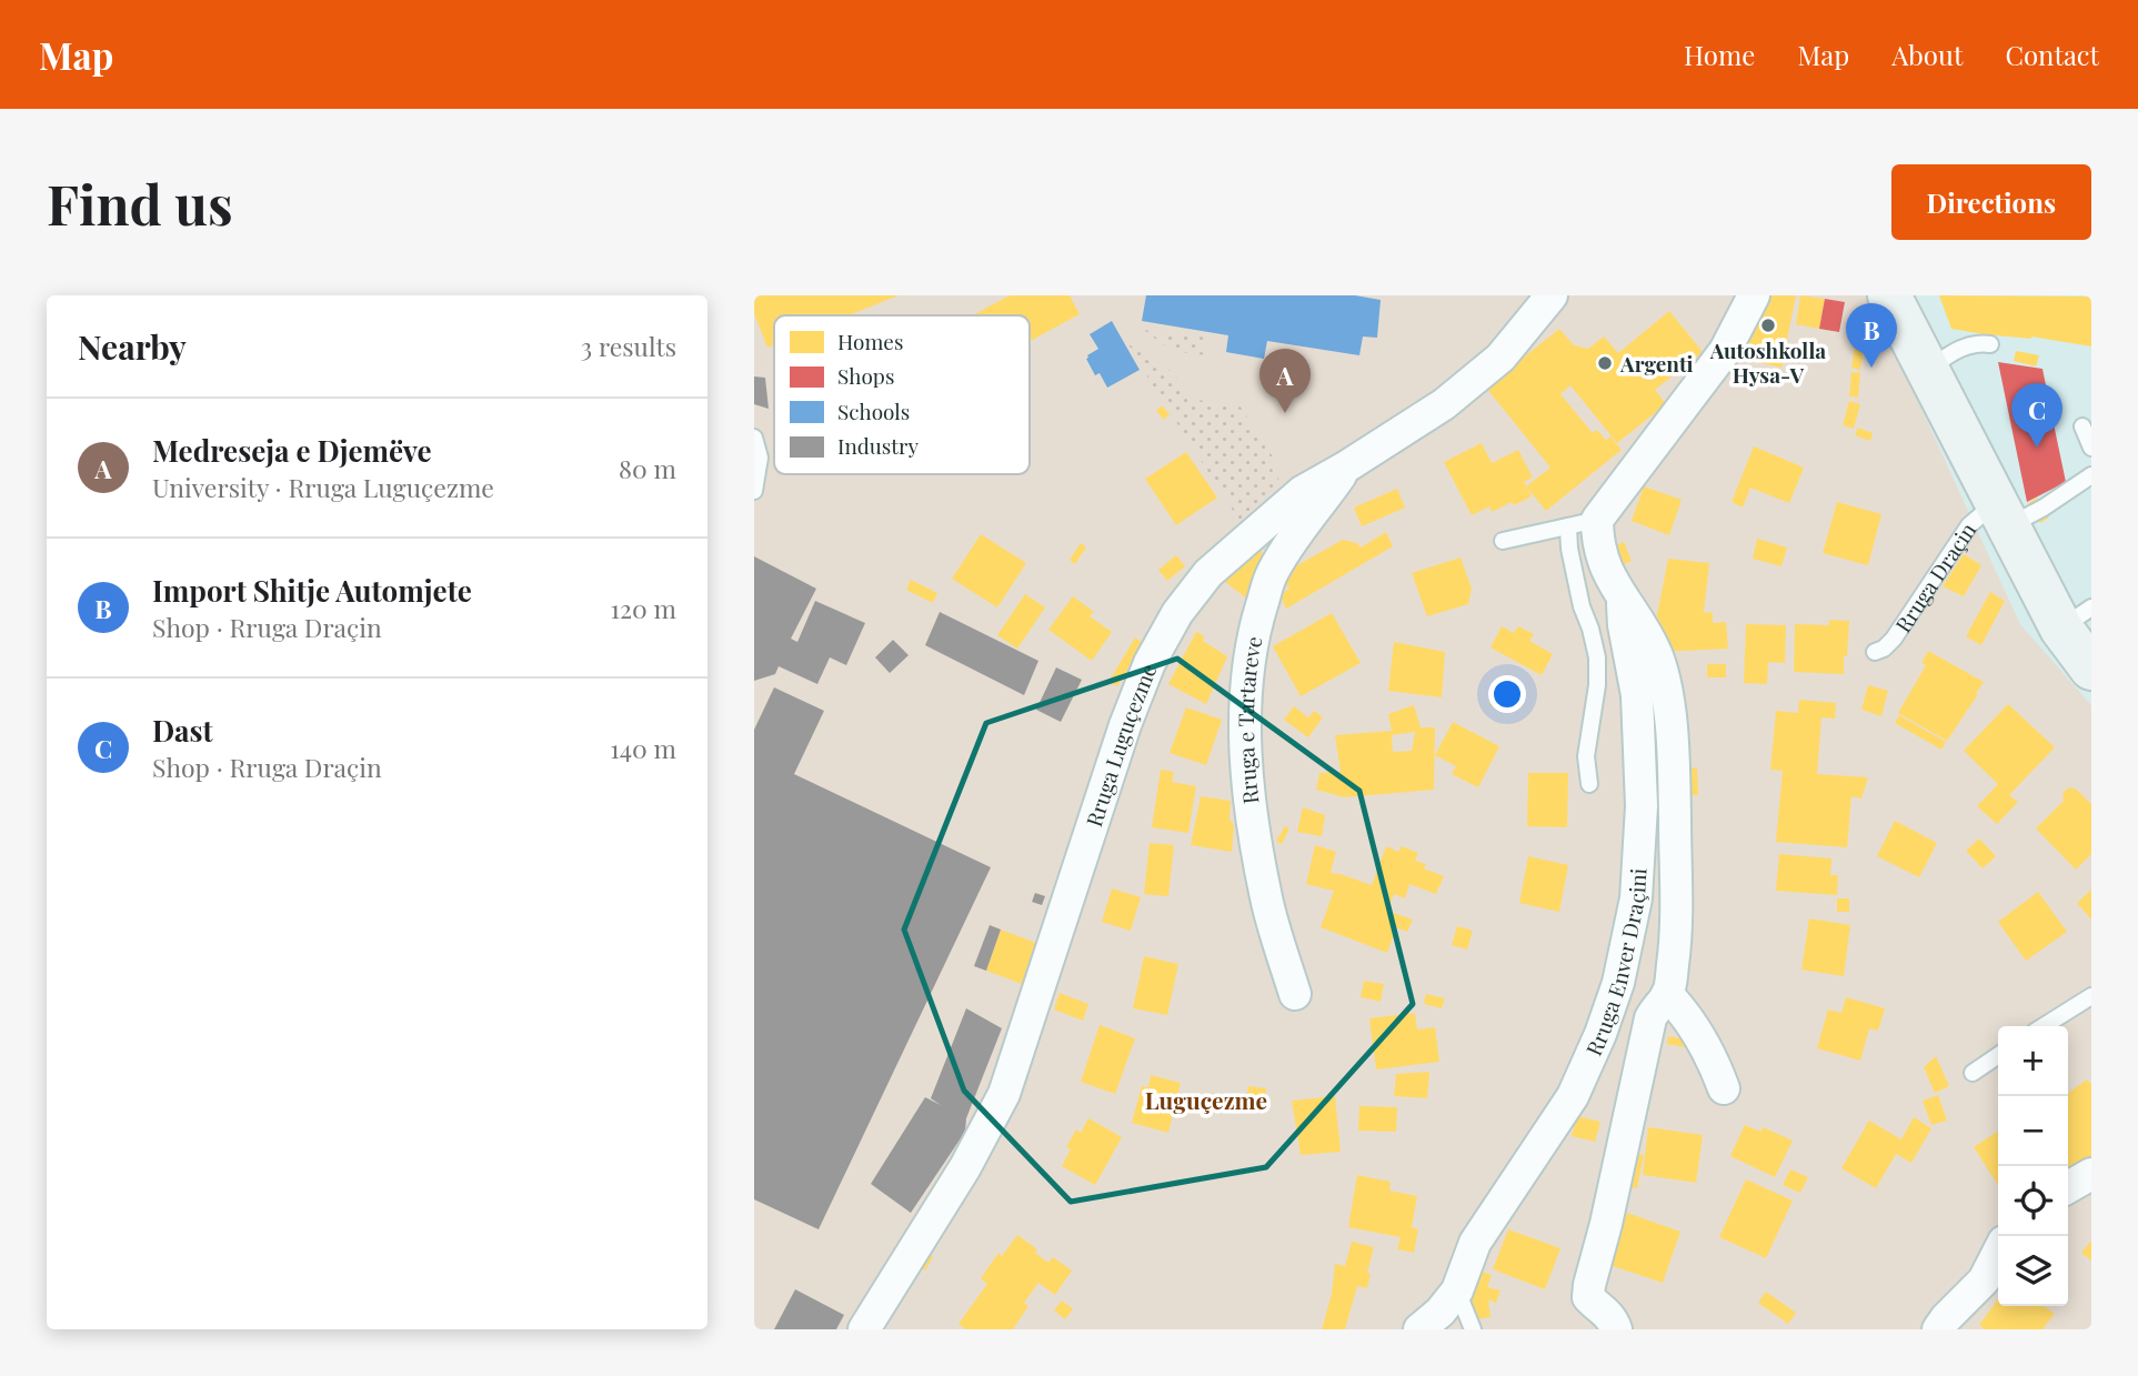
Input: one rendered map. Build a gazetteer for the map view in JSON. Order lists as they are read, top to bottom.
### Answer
{
  "streets": {
    "main road": ["Rruga Draçin"],
    "street": ["Rruga e Tartareve", "Rruga Luguçezme", "Rruga Enver Draçini"]
  },
  "crossings": [
    ["Rruga e Tartareve", "Rruga Luguçezme"]
  ],
  "districts": ["Luguçezme"],
  "places": ["Autoshkolla Hysa-V", "Argenti"],
  "legend": [
    "Homes",
    "Shops",
    "Schools",
    "Industry"
  ],
  "page": {
    "header": "Map",
    "nav": [
      "Home",
      "Map",
      "About",
      "Contact"
    ],
    "buttons": "Directions",
    "title": "Find us",
    "heading": ["Nearby", "3 results"],
    "pins": ["B", "A", "C"],
    "list": [
      {
        "mark": "A",
        "name": "Medreseja e Djemëve",
        "note": "University · Rruga Luguçezme",
        "value": "80 m"
      },
      {
        "mark": "B",
        "name": "Import Shitje Automjete",
        "note": "Shop · Rruga Draçin",
        "value": "120 m"
      },
      {
        "mark": "C",
        "name": "Dast",
        "note": "Shop · Rruga Draçin",
        "value": "140 m"
      }
    ],
    "map_buttons": ["+", "−"]
  }
}
